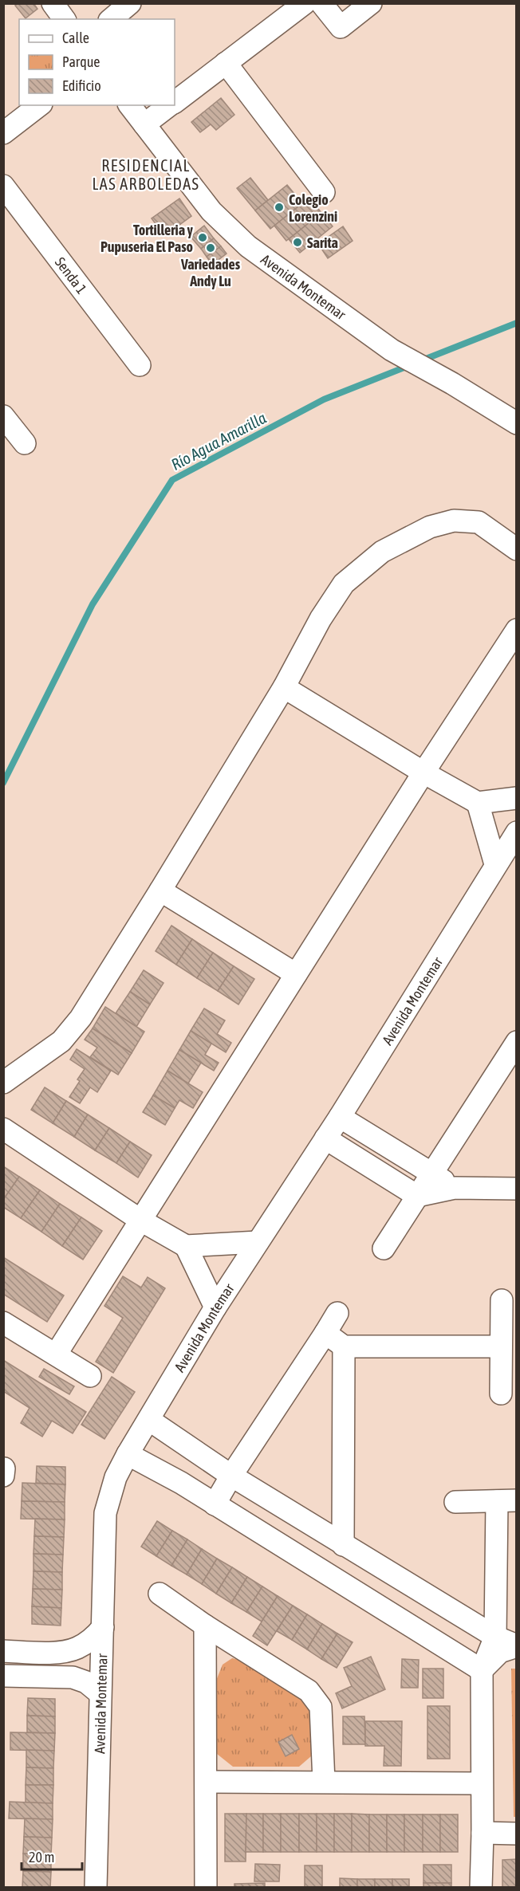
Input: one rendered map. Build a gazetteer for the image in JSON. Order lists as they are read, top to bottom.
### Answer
{
  "streets": {
    "street": ["Senda 1", "Avenida Montemar"]
  },
  "districts": ["RESIDENCIAL LAS ARBOLEDAS"],
  "water": ["Río Agua Amarilla"],
  "places": [
    "Colegio Lorenzini",
    "Tortilleria y Pupuseria El Paso",
    "Sarita",
    "Variedades Andy Lu"
  ],
  "legend": ["Calle", "Parque", "Edificio"],
  "scale_bar": "20 m"
}
